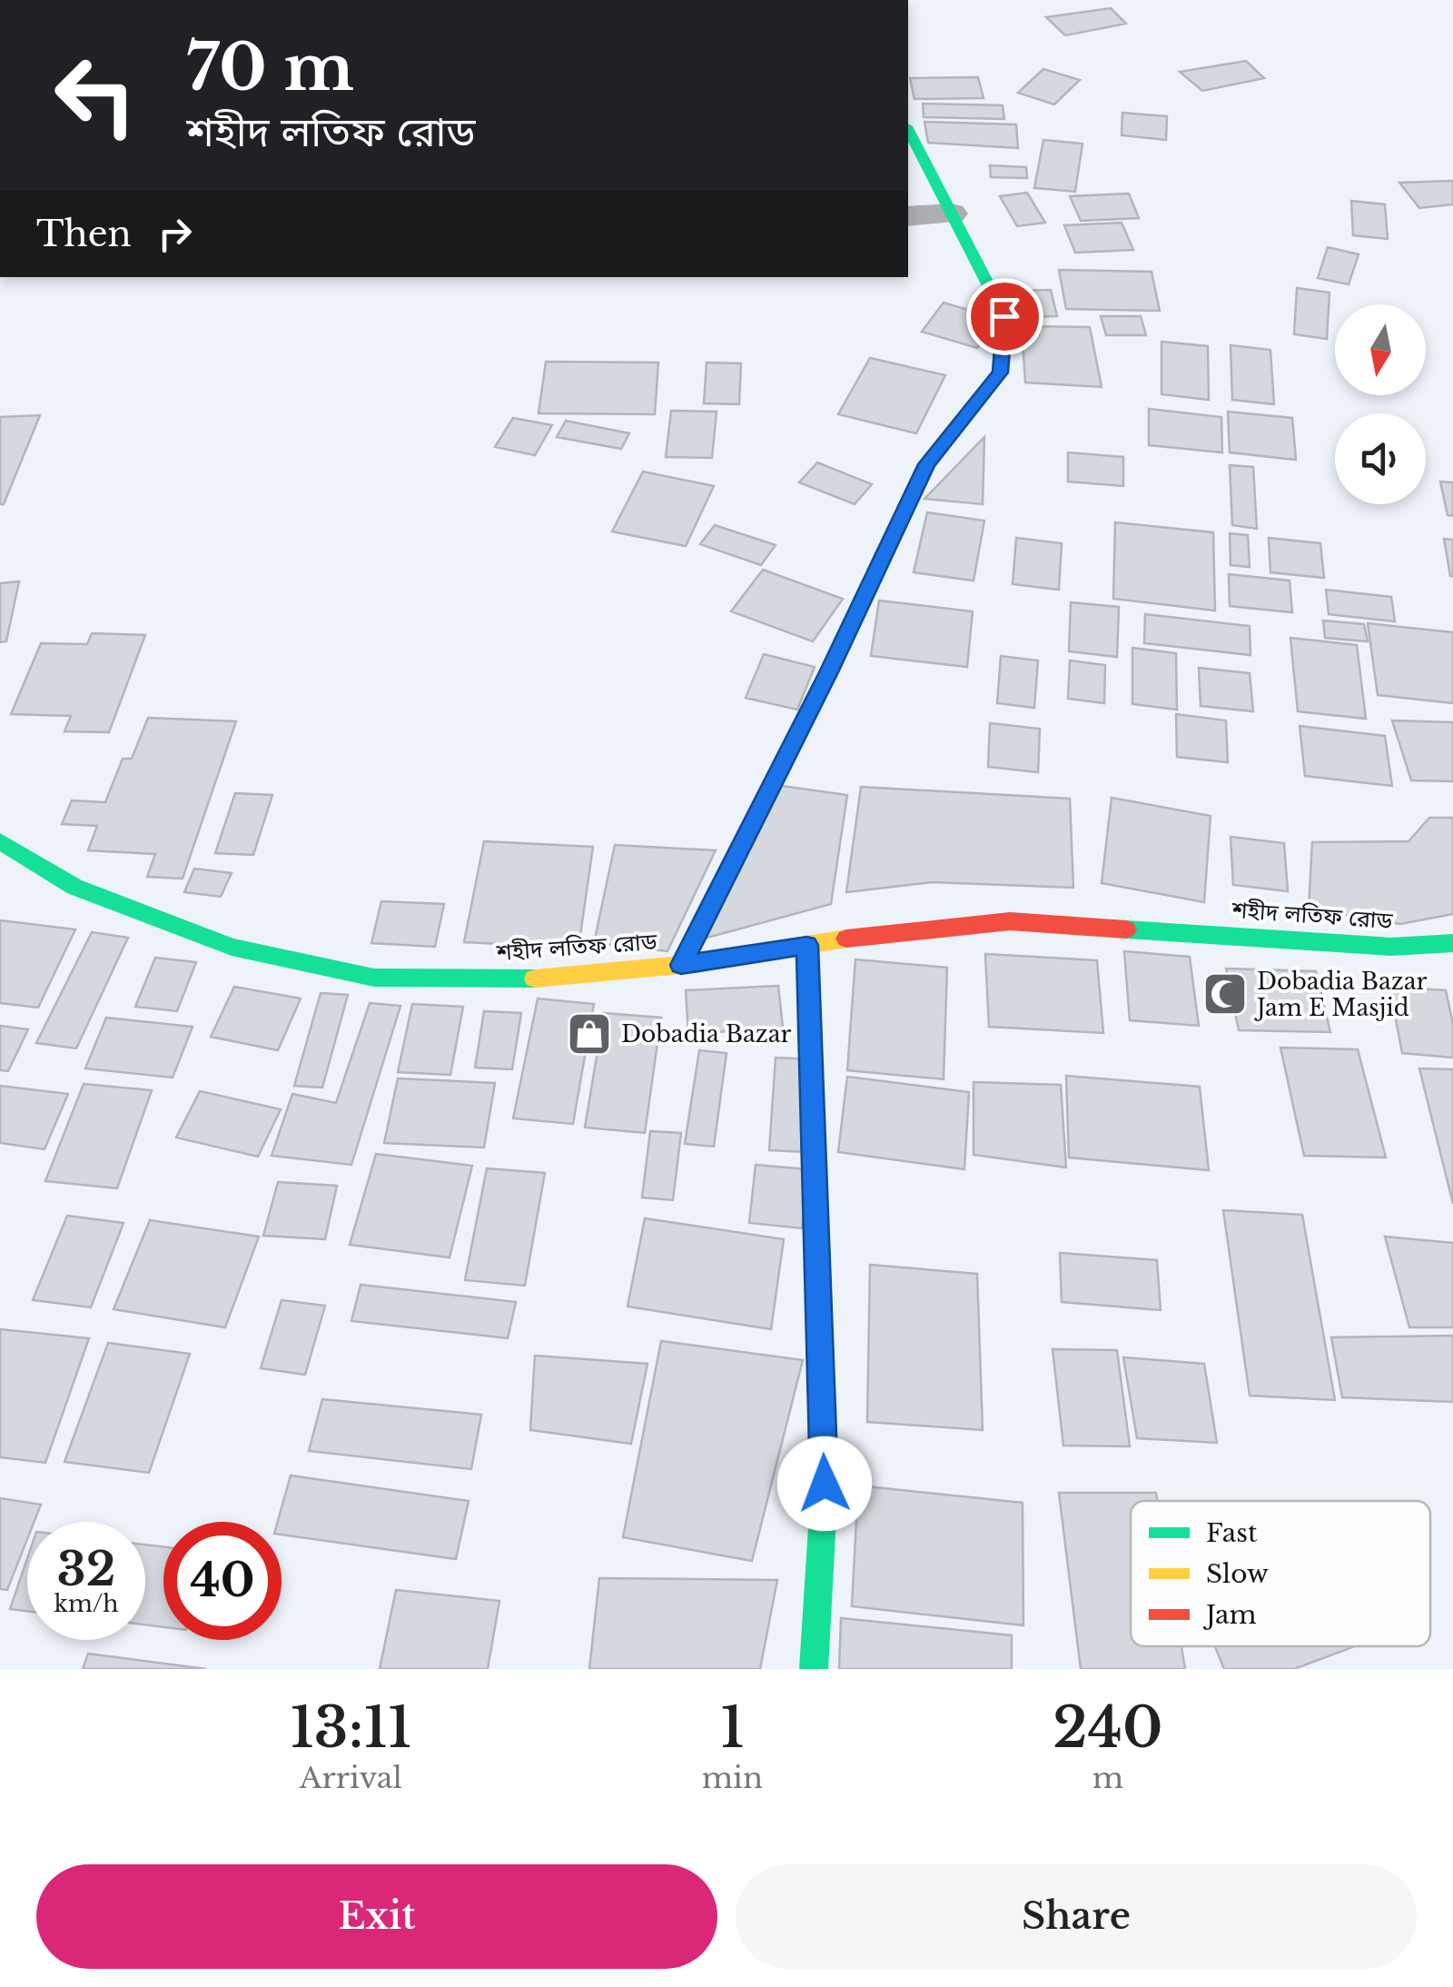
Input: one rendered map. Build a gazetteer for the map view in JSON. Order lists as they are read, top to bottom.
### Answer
{
  "streets": {
    "street": ["শহীদ লতিফ রোড"]
  },
  "places": {
    "mosque": ["Dobadia Bazar Jam E Masjid"],
    "shop": ["Dobadia Bazar"]
  },
  "legend": ["Fast", "Slow", "Jam"],
  "north": "bottom",
  "page": {
    "turn": ["70 m", "শহীদ লতিফ রোড"],
    "then": "Then",
    "speed": "32 km/h",
    "limit": "40",
    "eta": [
      "13:11",
      "Arrival",
      "1",
      "min",
      "240",
      "m"
    ],
    "buttons": ["Exit", "Share"]
  }
}
